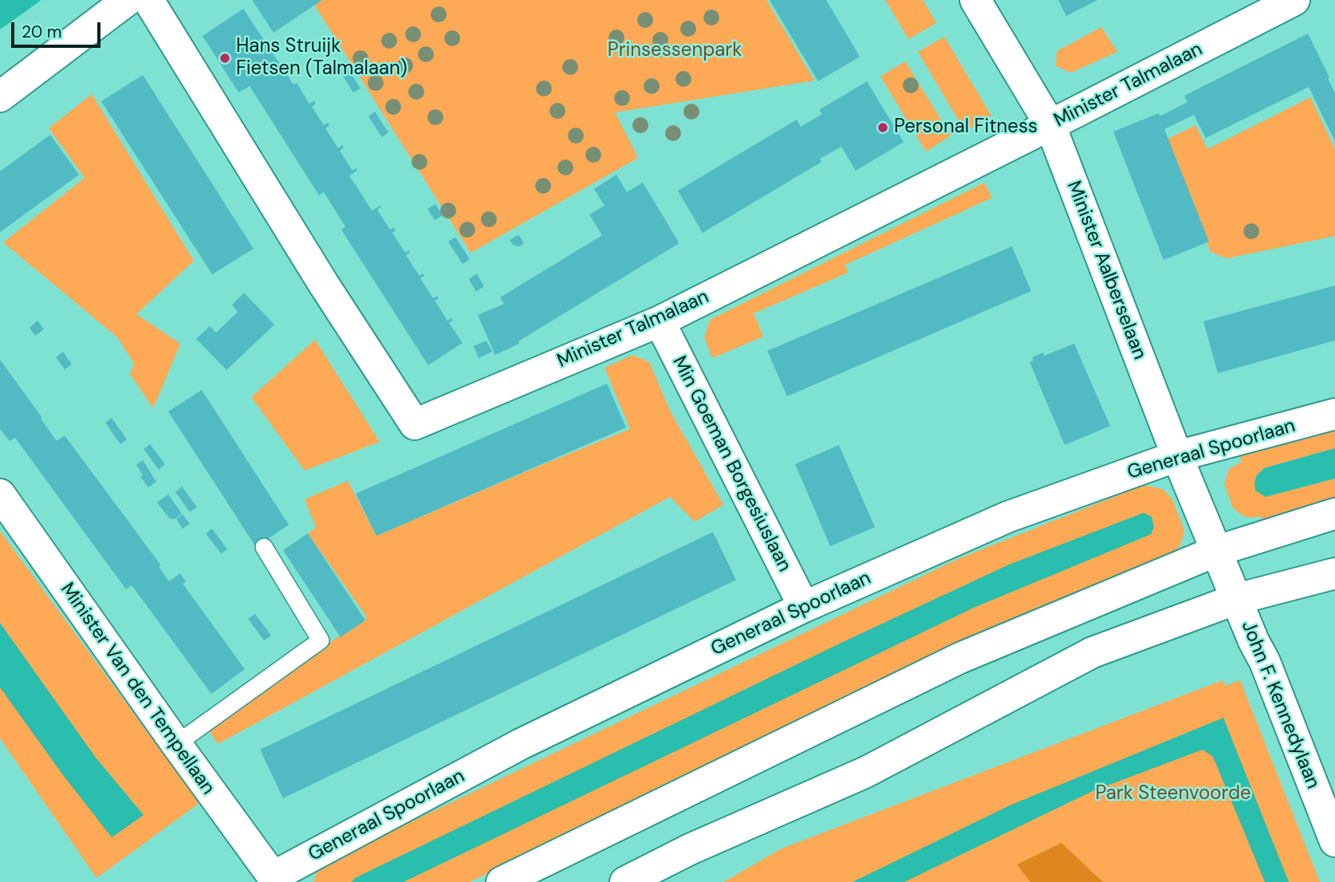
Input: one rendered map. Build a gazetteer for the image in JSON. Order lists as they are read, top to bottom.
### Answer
{
  "streets": {
    "street": [
      "Minister Talmalaan",
      "Minister Aalberselaan",
      "Generaal Spoorlaan",
      "Min Goeman Borgesiuslaan",
      "Minister Van den Tempellaan",
      "John F. Kennedylaan"
    ]
  },
  "crossings": [
    ["Minister Talmalaan", "Minister Aalberselaan"],
    ["Minister Talmalaan", "Min Goeman Borgesiuslaan"],
    ["Minister Aalberselaan", "Generaal Spoorlaan"],
    ["Minister Aalberselaan", "John F. Kennedylaan"],
    ["Generaal Spoorlaan", "Min Goeman Borgesiuslaan"],
    ["Generaal Spoorlaan", "Minister Van den Tempellaan"]
  ],
  "parks": ["Prinsessenpark", "Park Steenvoorde"],
  "places": ["Hans Struijk Fietsen (Talmalaan)", "Personal Fitness"],
  "scale_bar": "20 m"
}
